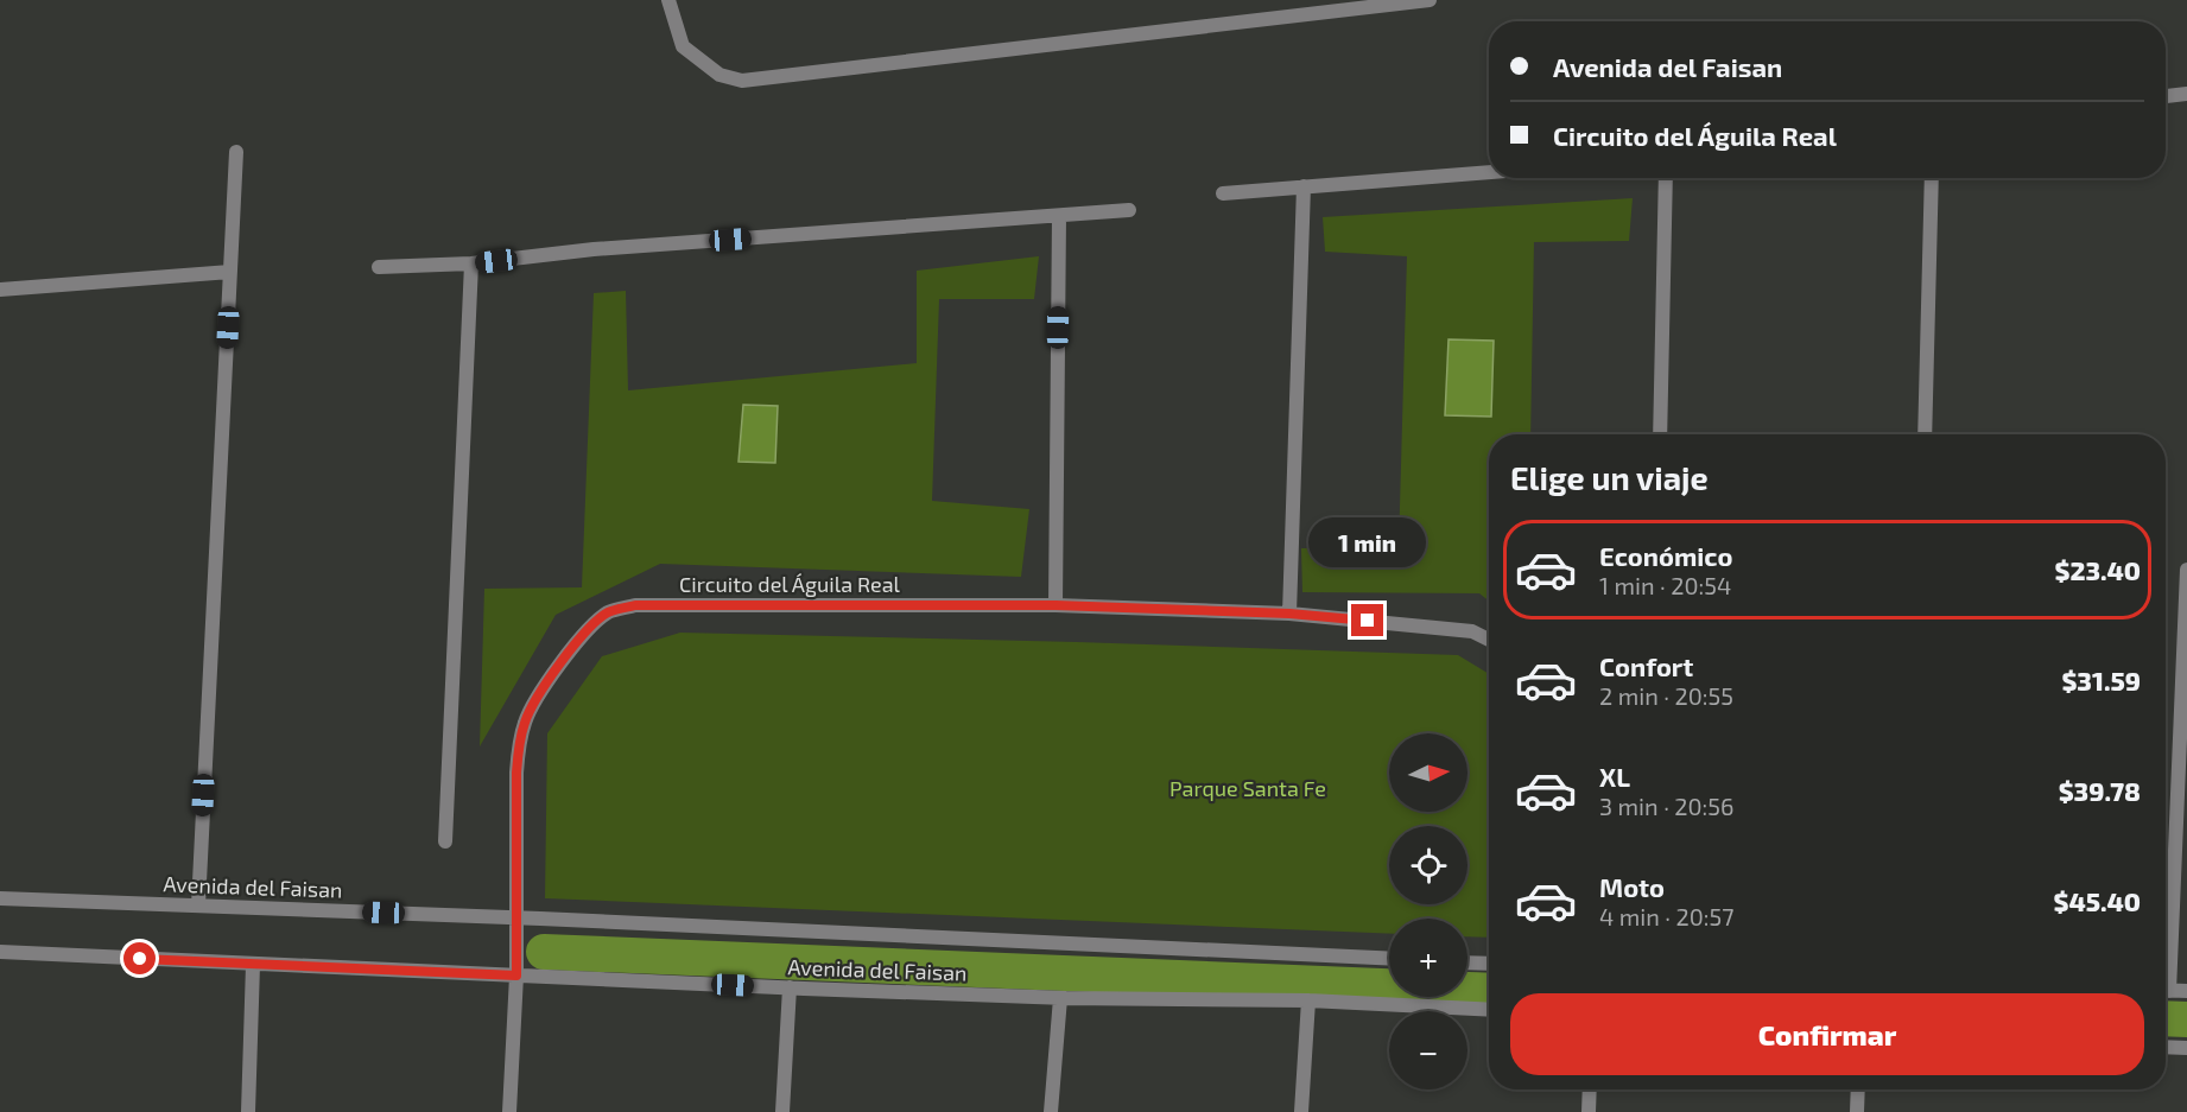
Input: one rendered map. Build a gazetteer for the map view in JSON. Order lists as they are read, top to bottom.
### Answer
{
  "streets": {
    "street": ["Circuito del Águila Real", "Avenida del Faisan"]
  },
  "crossings": [
    ["Circuito del Águila Real", "Avenida del Faisan"]
  ],
  "parks": ["Parque Santa Fe"],
  "north": "right",
  "page": {
    "banner": ["Avenida del Faisan", "Circuito del Águila Real"],
    "heading": "Elige un viaje",
    "bubble": "1 min",
    "list": [
      {
        "name": "Económico",
        "note": "1 min · 20:54",
        "value": "$23.40"
      },
      {
        "name": "Confort",
        "note": "2 min · 20:55",
        "value": "$31.59"
      },
      {
        "name": "XL",
        "note": "3 min · 20:56",
        "value": "$39.78"
      },
      {
        "name": "Moto",
        "note": "4 min · 20:57",
        "value": "$45.40"
      }
    ],
    "map_buttons": ["+", "−"],
    "buttons": "Confirmar"
  }
}
